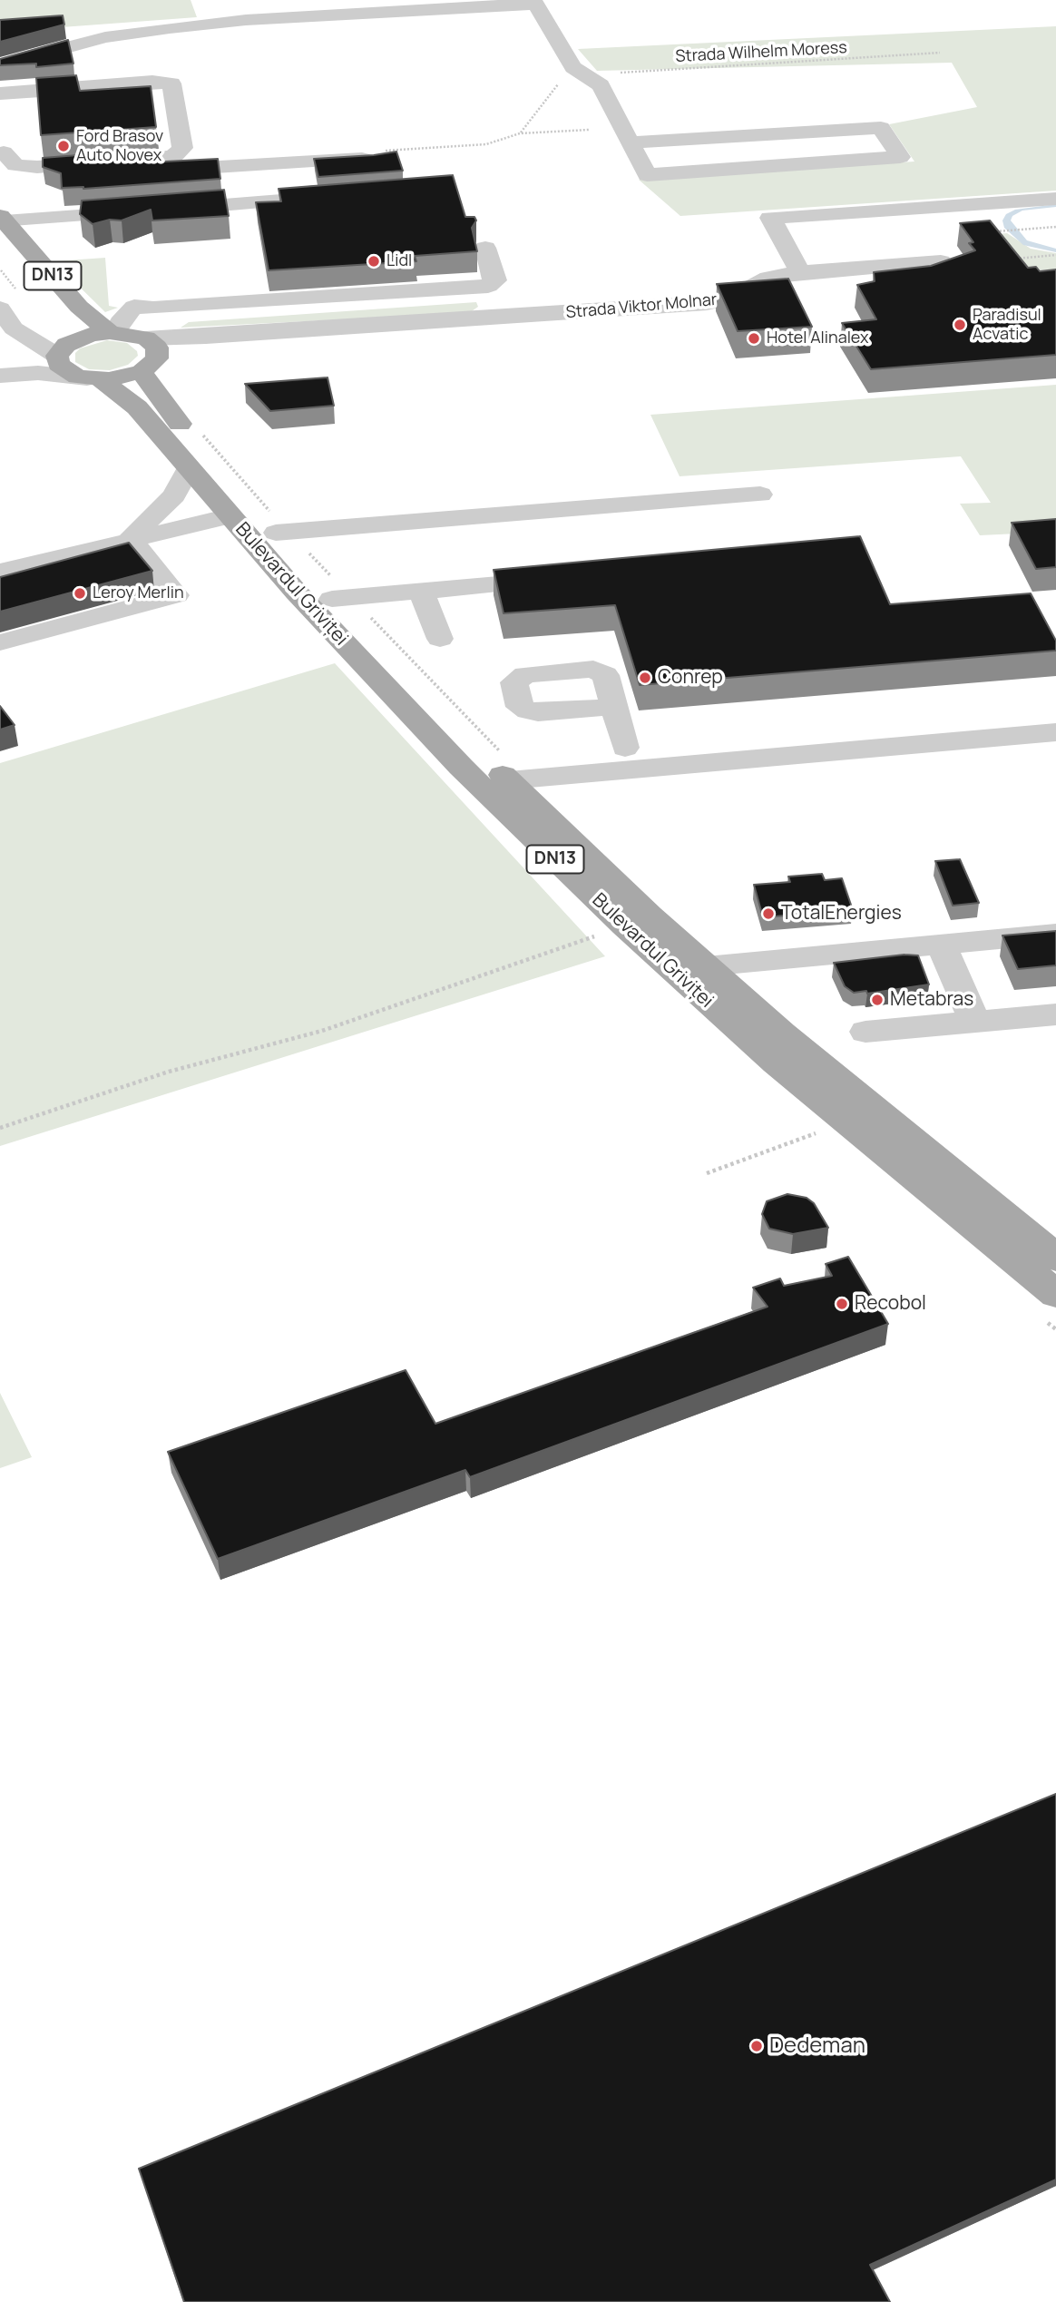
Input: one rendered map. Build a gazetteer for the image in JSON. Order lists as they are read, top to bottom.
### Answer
{
  "streets": {
    "main road": ["DN13", "Bulevardul Griviței"],
    "street": ["Strada Viktor Molnar"],
    "path": ["Strada Wilhelm Moress"]
  },
  "crossings": [
    ["DN13", "Bulevardul Griviței"],
    ["Strada Viktor Molnar", "Bulevardul Griviței"]
  ],
  "places": [
    "Ford Brasov Auto Novex",
    "Lidl",
    "Paradisul Acvatic",
    "Hotel Alinalex",
    "Leroy Merlin",
    "Conrep",
    "TotalEnergies",
    "Metabras",
    "Recobol",
    "Dedeman"
  ]
}
